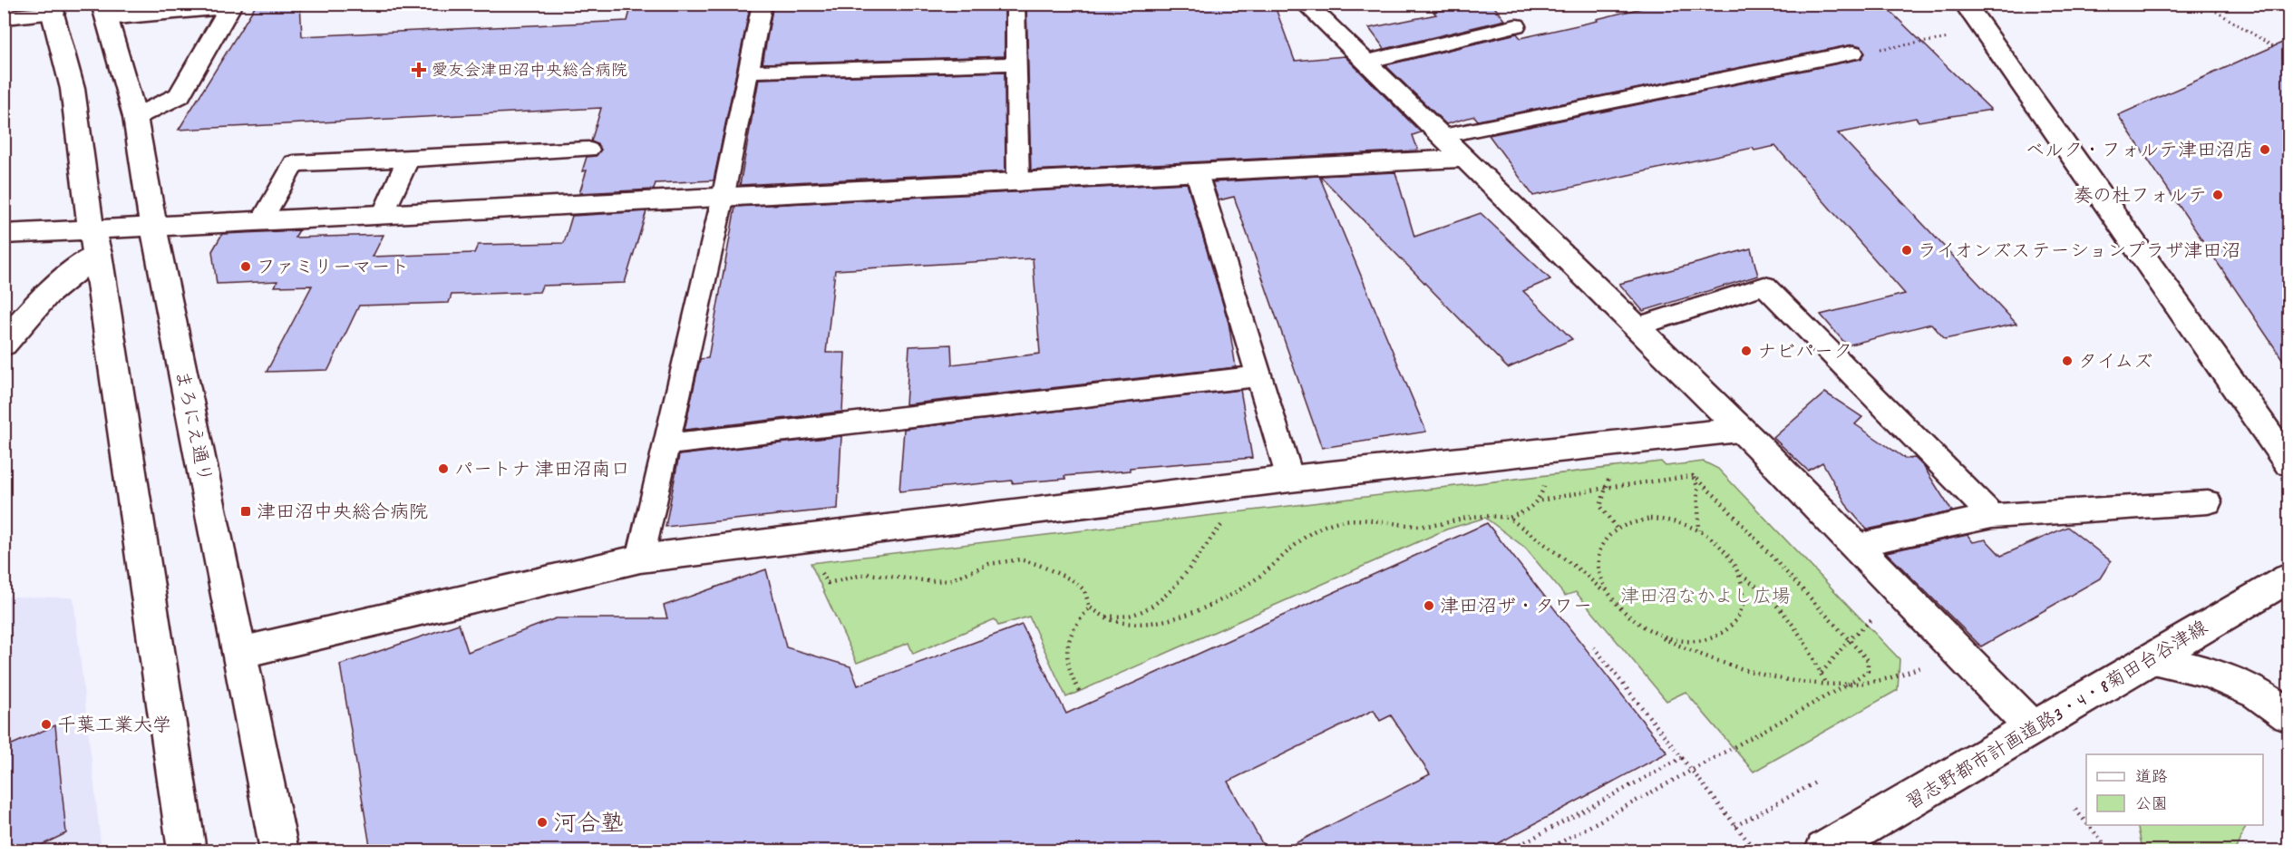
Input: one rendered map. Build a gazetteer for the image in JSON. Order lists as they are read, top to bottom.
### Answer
{
  "streets": {
    "street": ["まろにえ通り", "習志野都市計画道路3・4・8菊田台谷津線"]
  },
  "parks": ["津田沼なかよし広場"],
  "places": {
    "health": ["愛友会津田沼中央総合病院"],
    "other": [
      "ベルク・フォルテ津田沼店",
      "奏の杜フォルテ",
      "ライオンズステーションプラザ津田沼",
      "ファミリーマート",
      "ナビパーク",
      "タイムズ",
      "パートナ 津田沼南口",
      "津田沼ザ・タワー",
      "千葉工業大学",
      "河合塾"
    ],
    "transit": ["津田沼中央総合病院"]
  },
  "legend": ["道路", "公園"]
}
